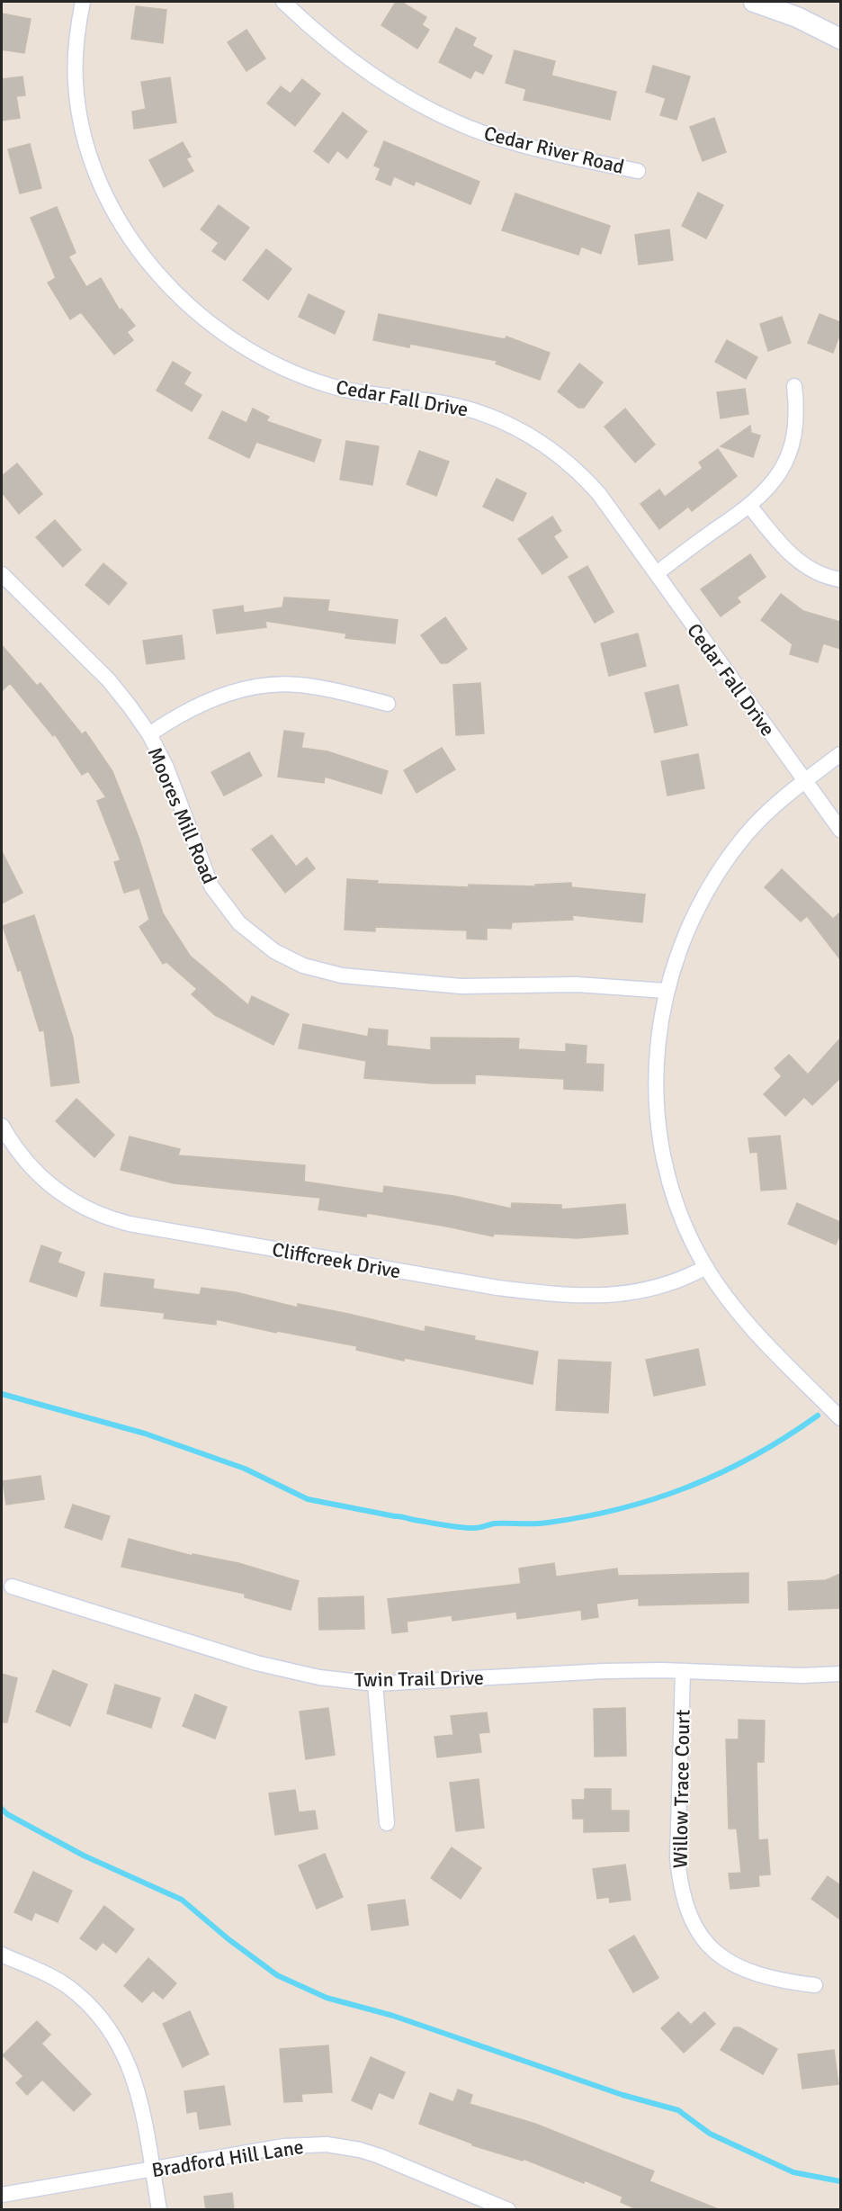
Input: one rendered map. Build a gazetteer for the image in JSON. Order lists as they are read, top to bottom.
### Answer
{
  "streets": {
    "street": [
      "Cedar River Road",
      "Cedar Fall Drive",
      "Moores Mill Road",
      "Cliffcreek Drive",
      "Twin Trail Drive",
      "Willow Trace Court",
      "Bradford Hill Lane"
    ]
  },
  "crossings": [
    ["Twin Trail Drive", "Willow Trace Court"]
  ]
}
